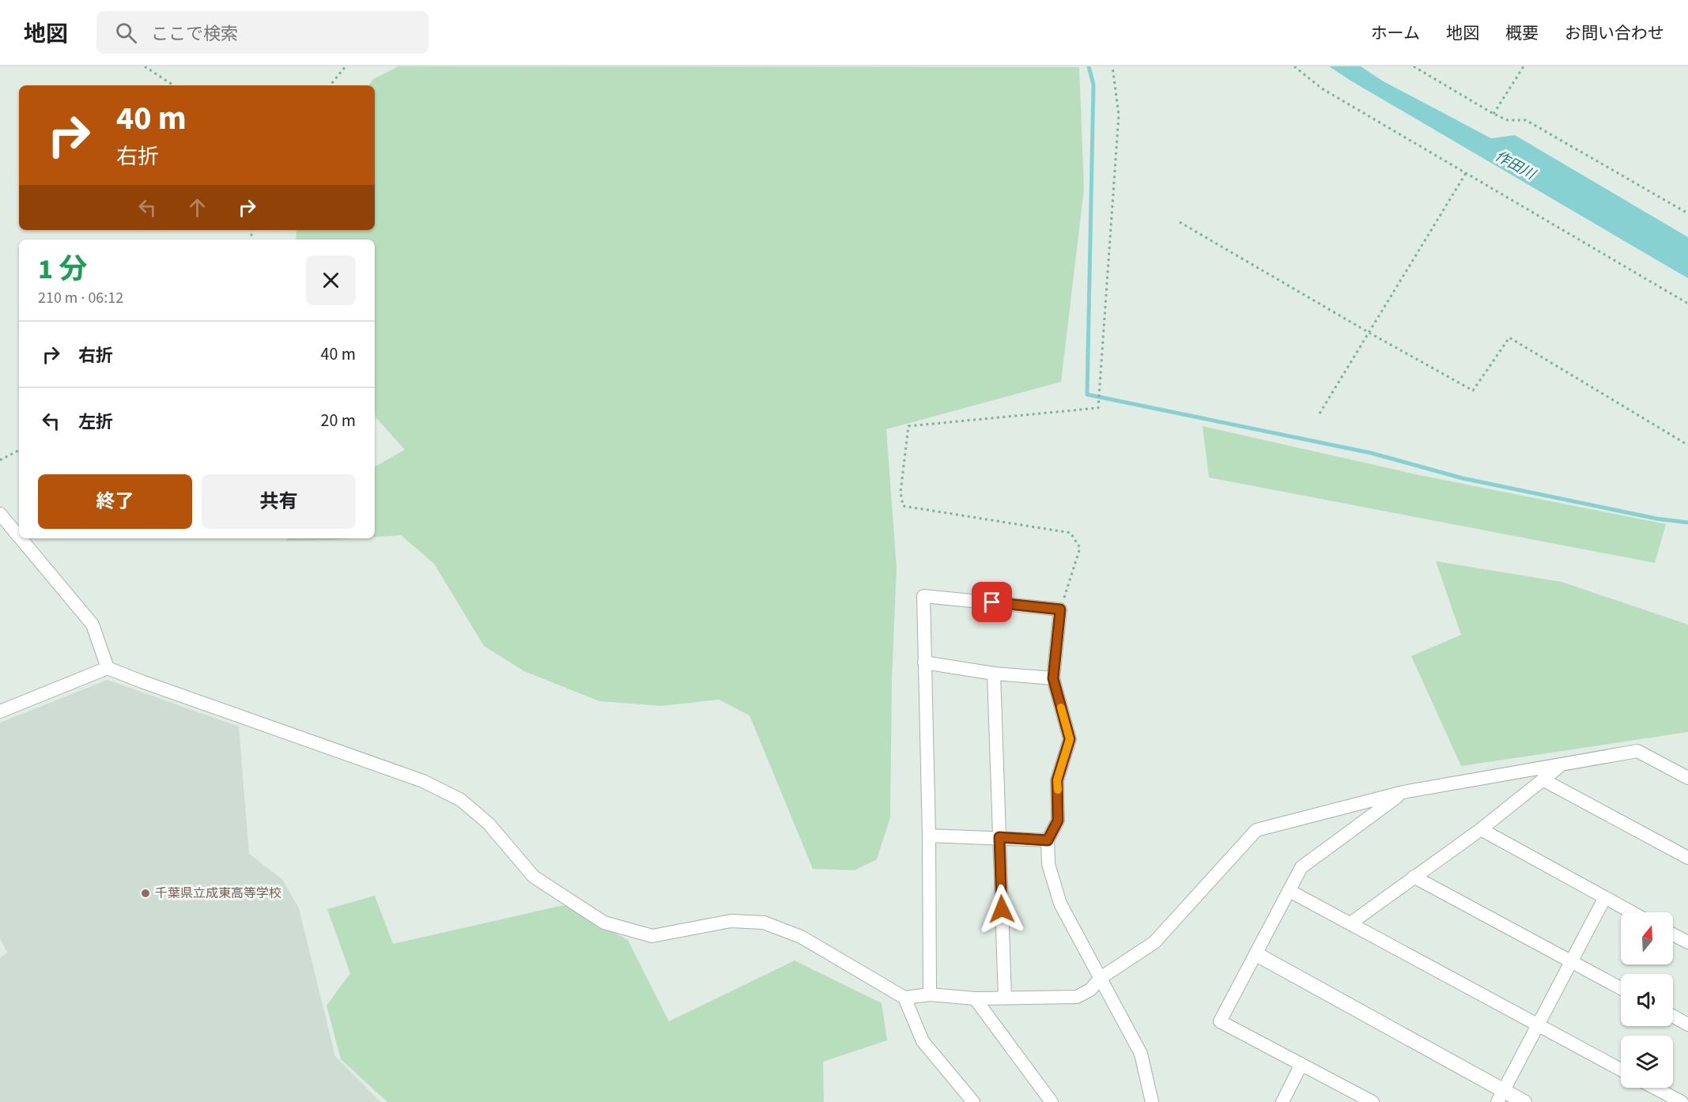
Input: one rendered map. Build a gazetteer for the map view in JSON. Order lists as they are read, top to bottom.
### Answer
{
  "water": ["作田川"],
  "places": ["千葉県立成東高等学校"],
  "north": "top",
  "page": {
    "header": "地図",
    "search": "ここで検索",
    "nav": [
      "ホーム",
      "地図",
      "概要",
      "お問い合わせ"
    ],
    "turn": ["40 m", "右折"],
    "heading": ["1 分", "210 m · 06:12"],
    "list": [
      {
        "name": "右折",
        "value": "40 m"
      },
      {
        "name": "左折",
        "value": "20 m"
      }
    ],
    "buttons": ["終了", "共有"]
  }
}
